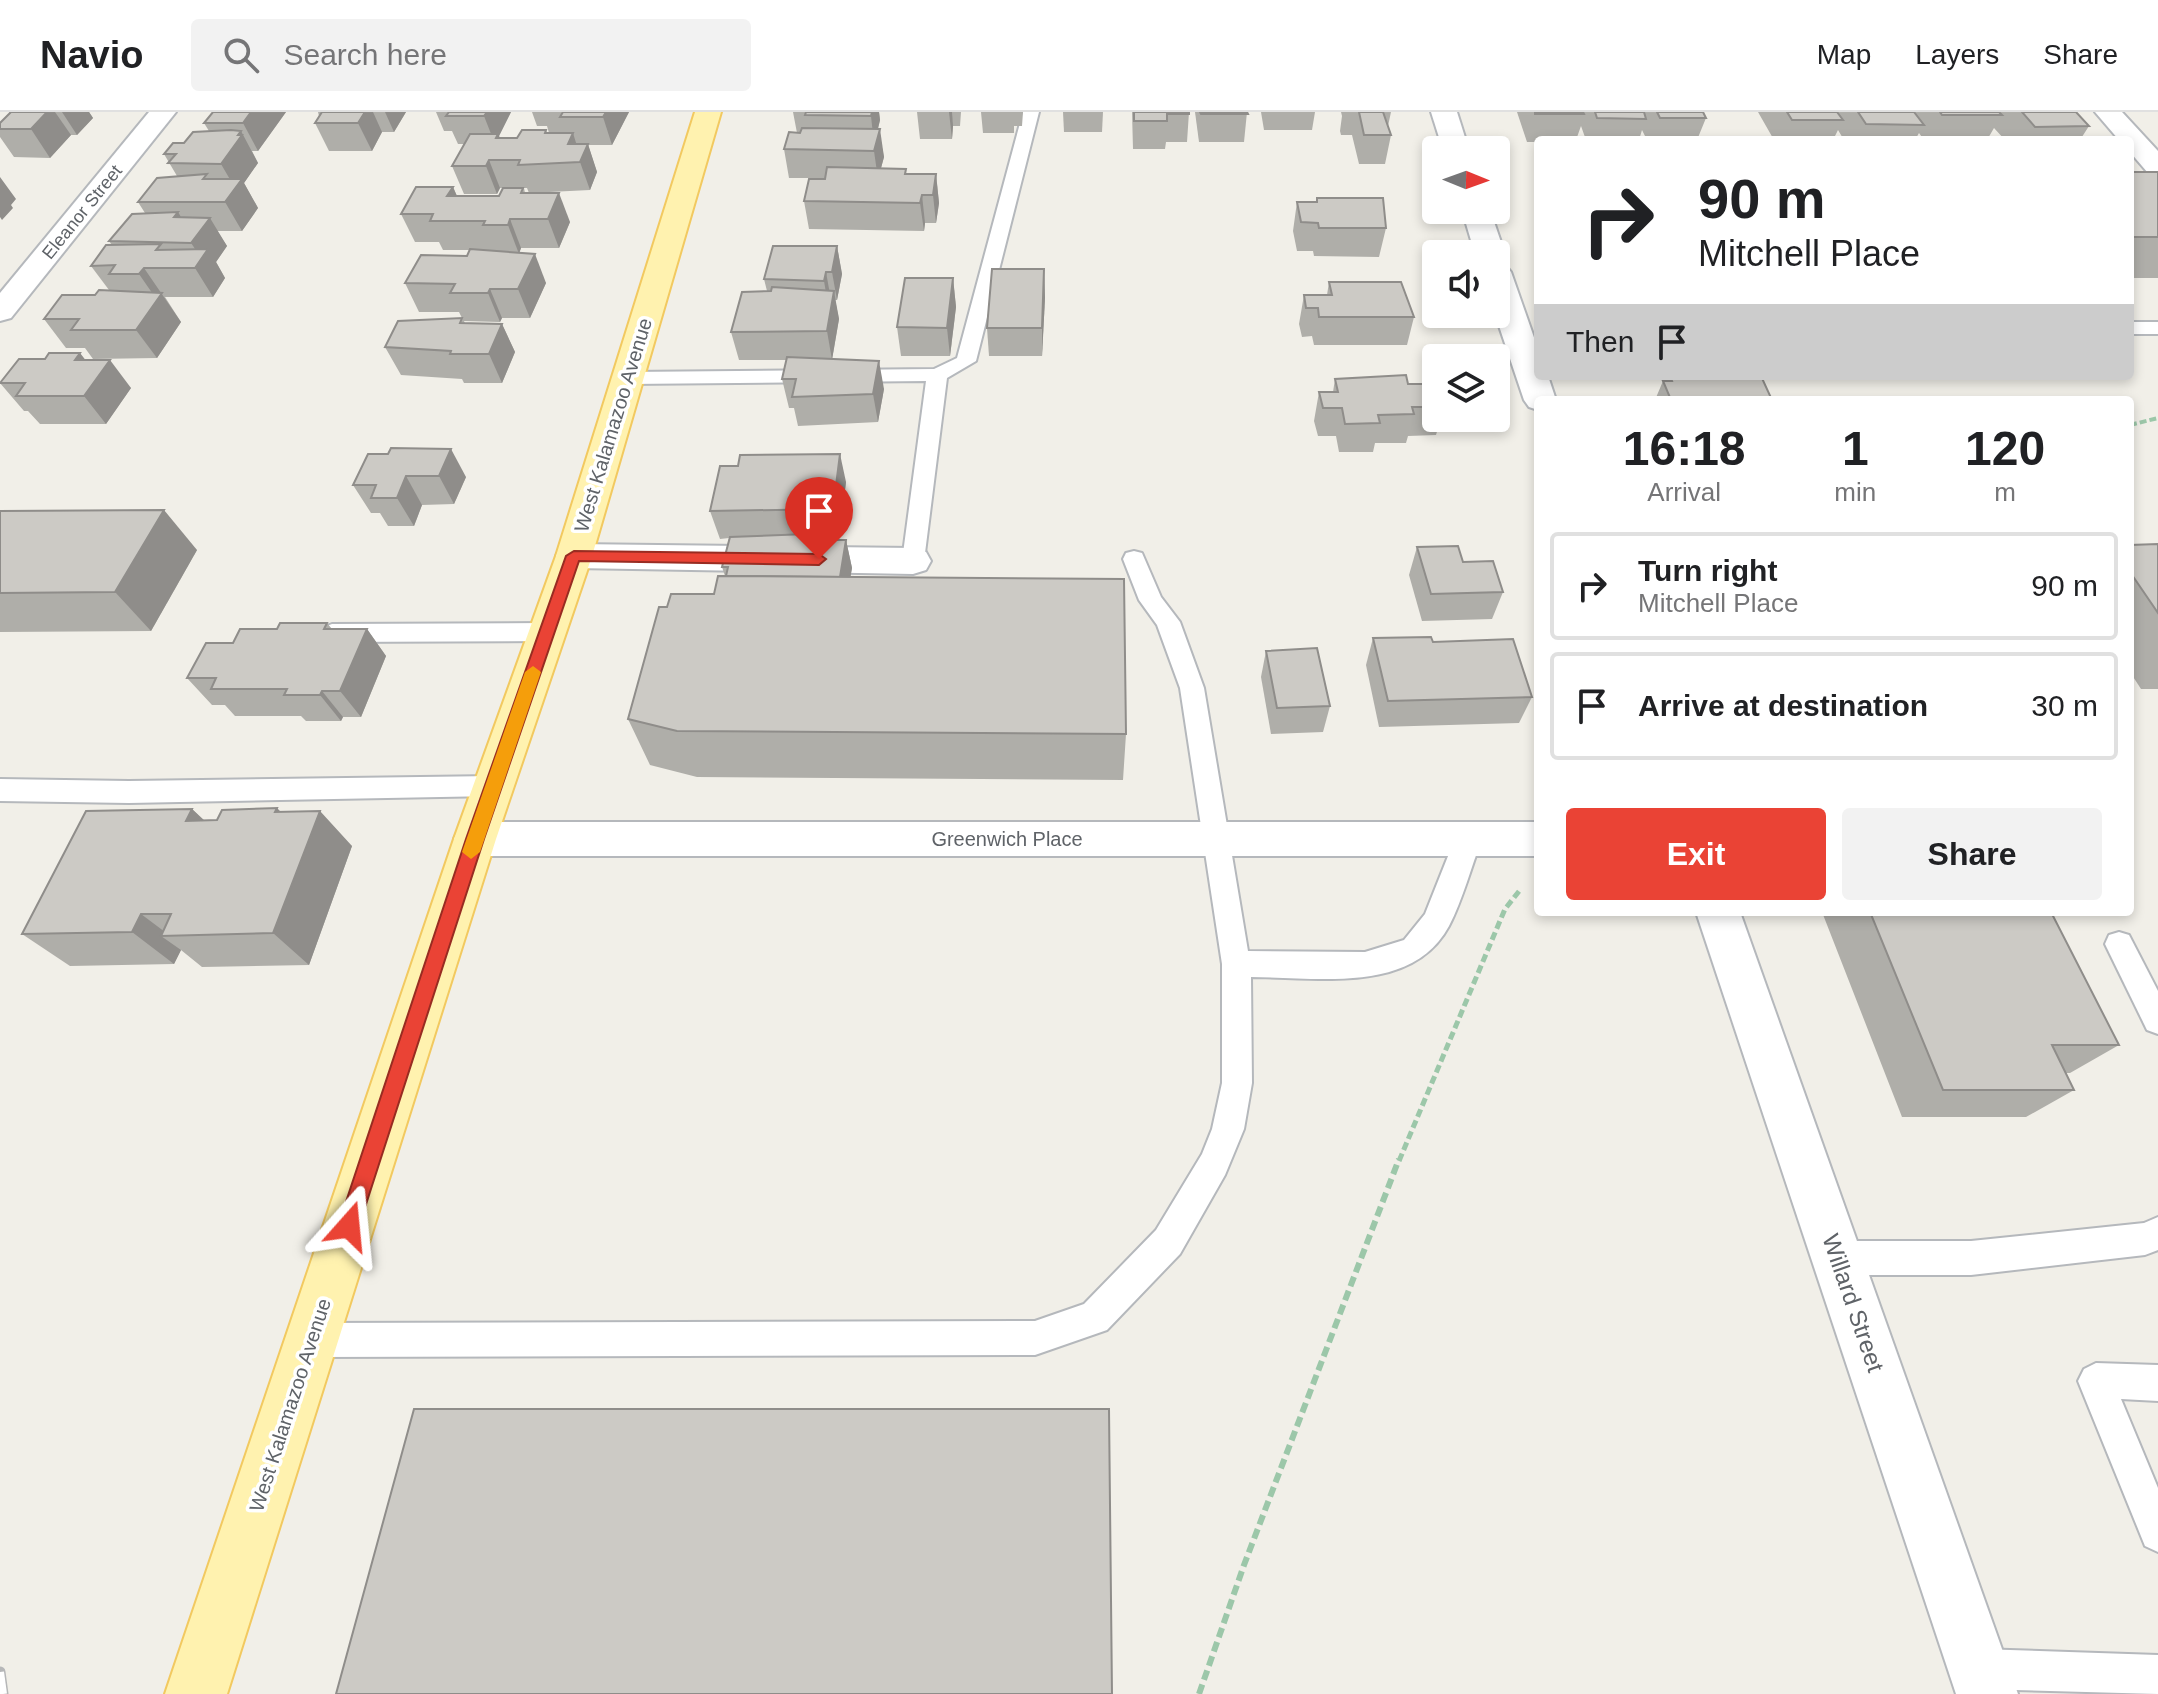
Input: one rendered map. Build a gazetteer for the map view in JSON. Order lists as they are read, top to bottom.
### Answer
{
  "streets": {
    "main road": ["West Kalamazoo Avenue"],
    "street": ["Eleanor Street", "Greenwich Place", "Willard Street"]
  },
  "crossings": [
    ["West Kalamazoo Avenue", "Greenwich Place"]
  ],
  "north": "right",
  "page": {
    "header": "Navio",
    "search": "Search here",
    "nav": ["Map", "Layers", "Share"],
    "turn": ["90 m", "Mitchell Place"],
    "then": "Then",
    "eta": [
      "16:18",
      "Arrival",
      "1",
      "min",
      "120",
      "m"
    ],
    "list": [
      {
        "name": "Turn right",
        "note": "Mitchell Place",
        "value": "90 m"
      },
      {
        "name": "Arrive at destination",
        "value": "30 m"
      }
    ],
    "buttons": ["Exit", "Share"]
  }
}
